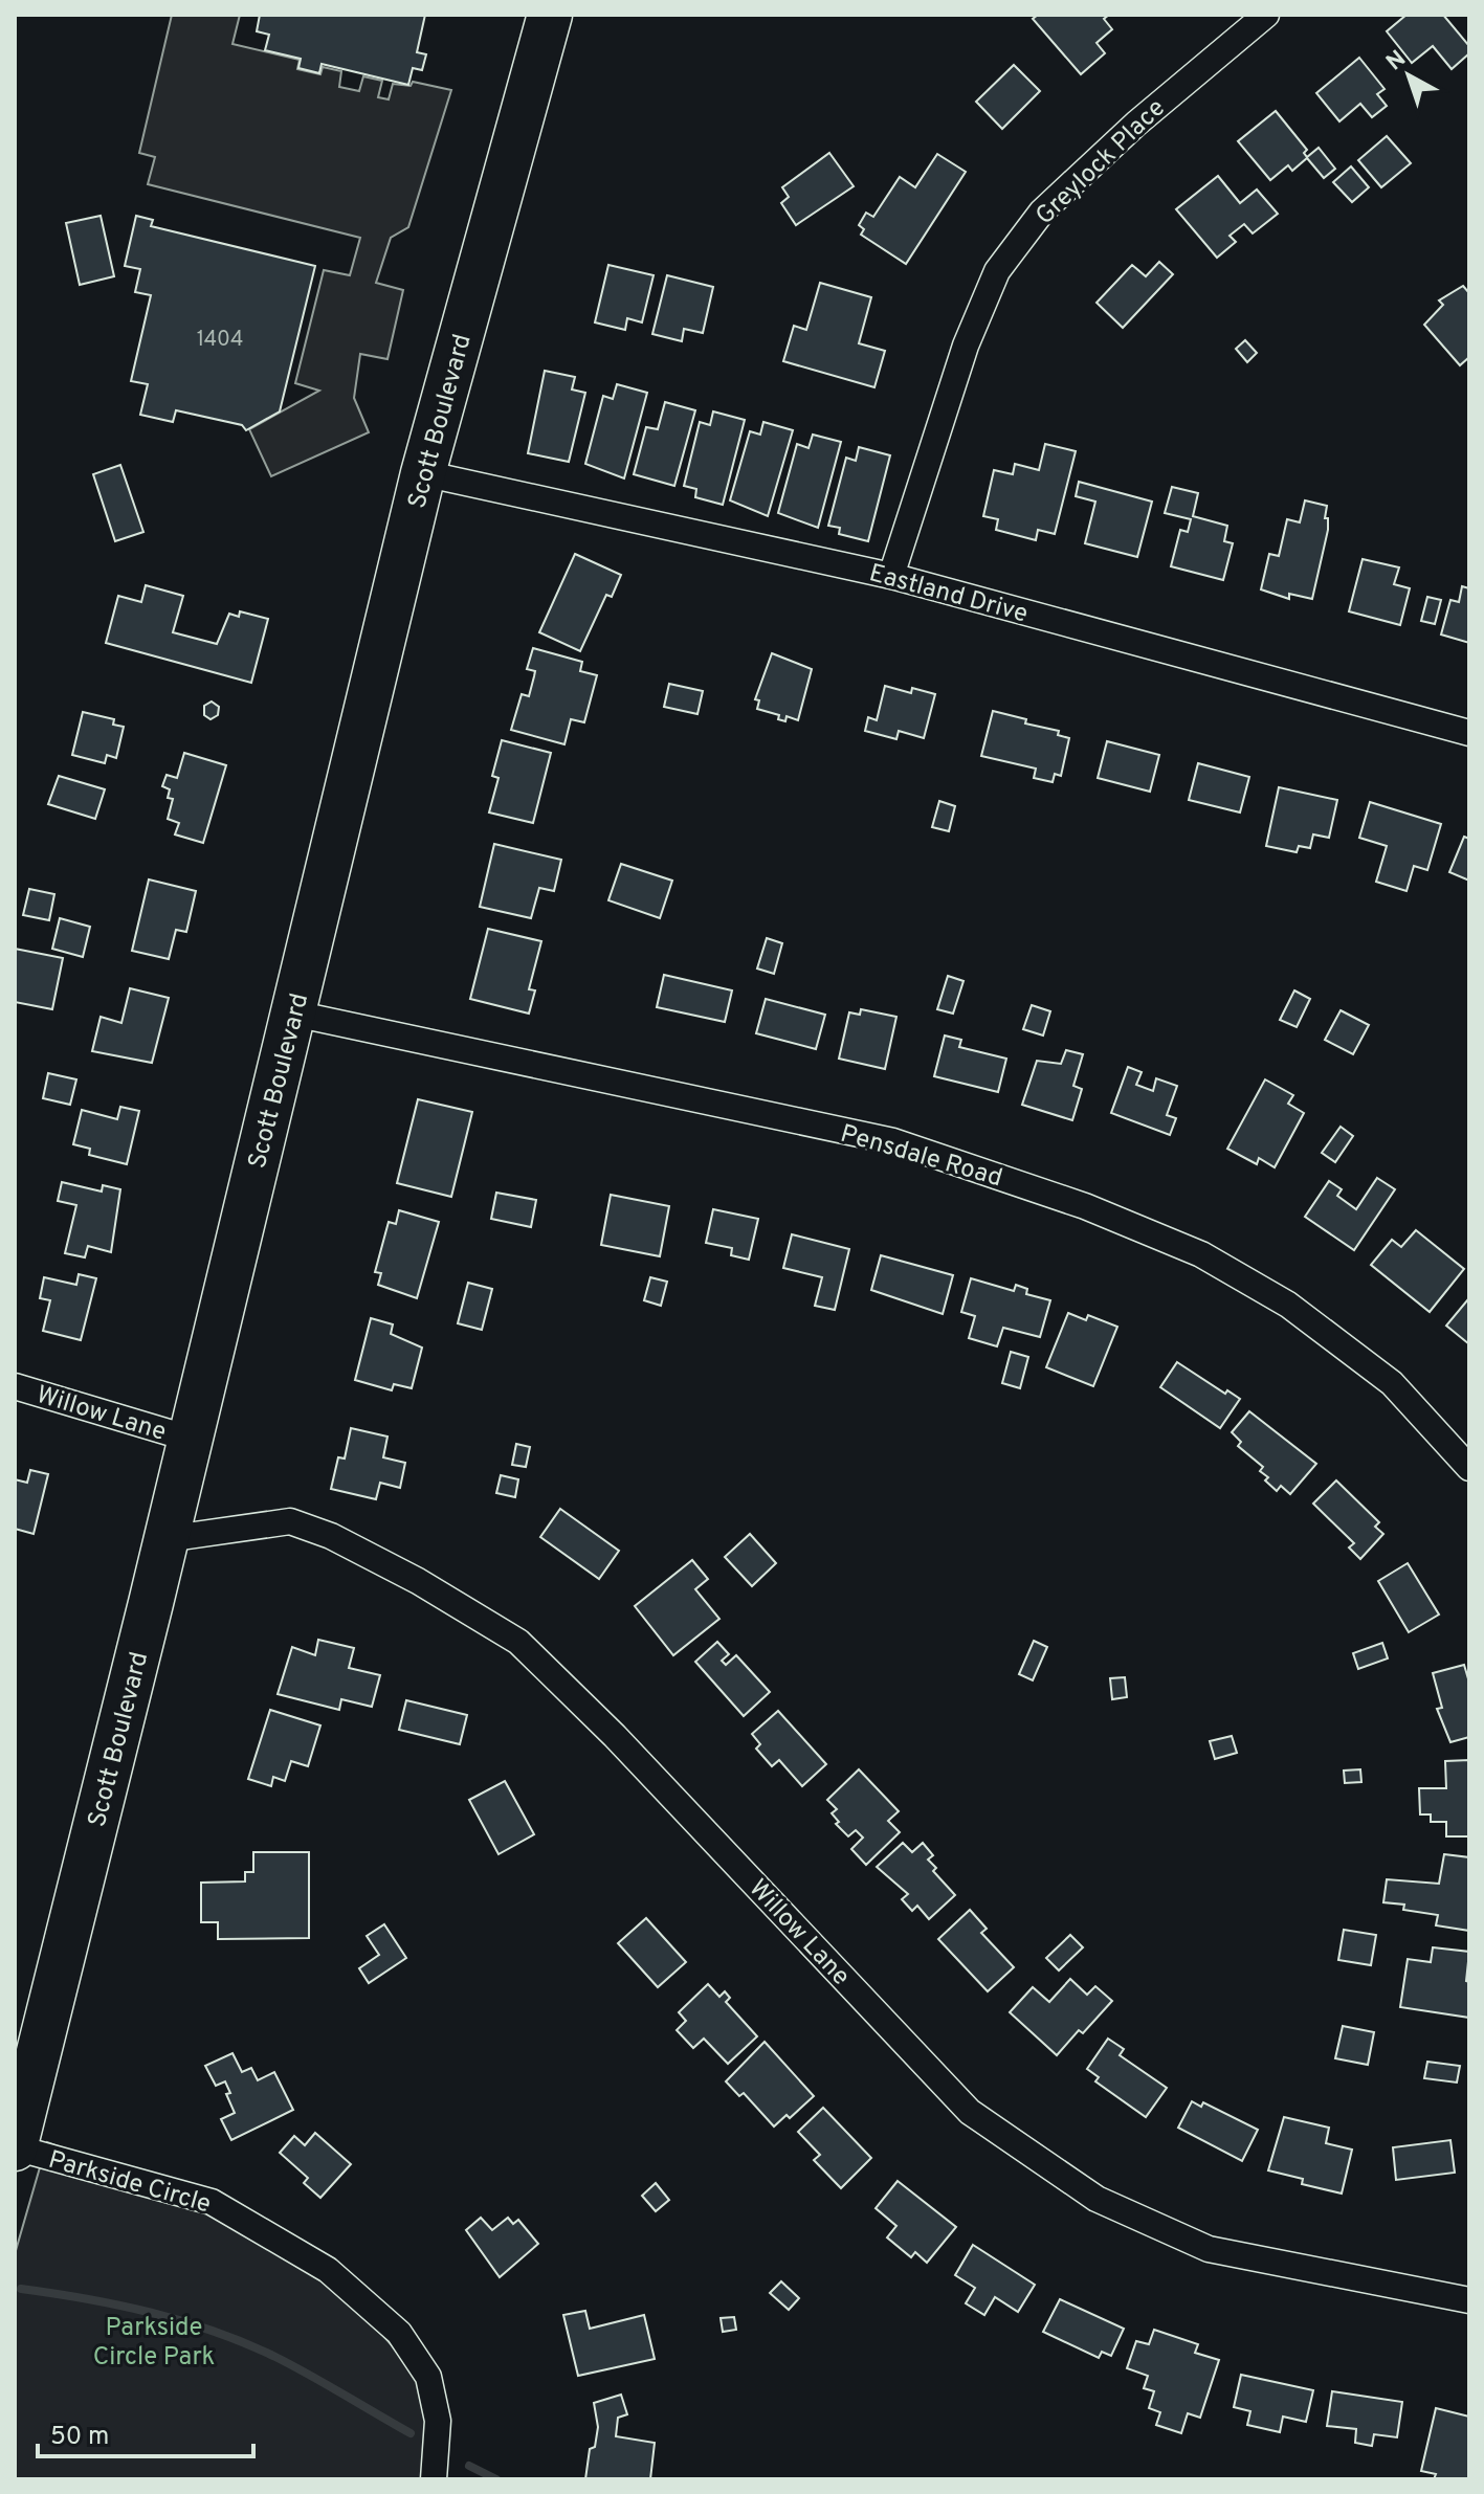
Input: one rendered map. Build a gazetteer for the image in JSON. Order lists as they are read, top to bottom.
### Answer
{
  "streets": {
    "highway": ["Scott Boulevard"],
    "street": [
      "Greylock Place",
      "Eastland Drive",
      "Pensdale Road",
      "Willow Lane",
      "Parkside Circle"
    ]
  },
  "crossings": [
    ["Greylock Place", "Eastland Drive"],
    ["Scott Boulevard", "Eastland Drive"],
    ["Scott Boulevard", "Pensdale Road"],
    ["Scott Boulevard", "Willow Lane"],
    ["Scott Boulevard", "Parkside Circle"]
  ],
  "parks": ["Parkside Circle Park"],
  "house_numbers": ["1404"],
  "scale_bar": "50 m",
  "north": "top left"
}
